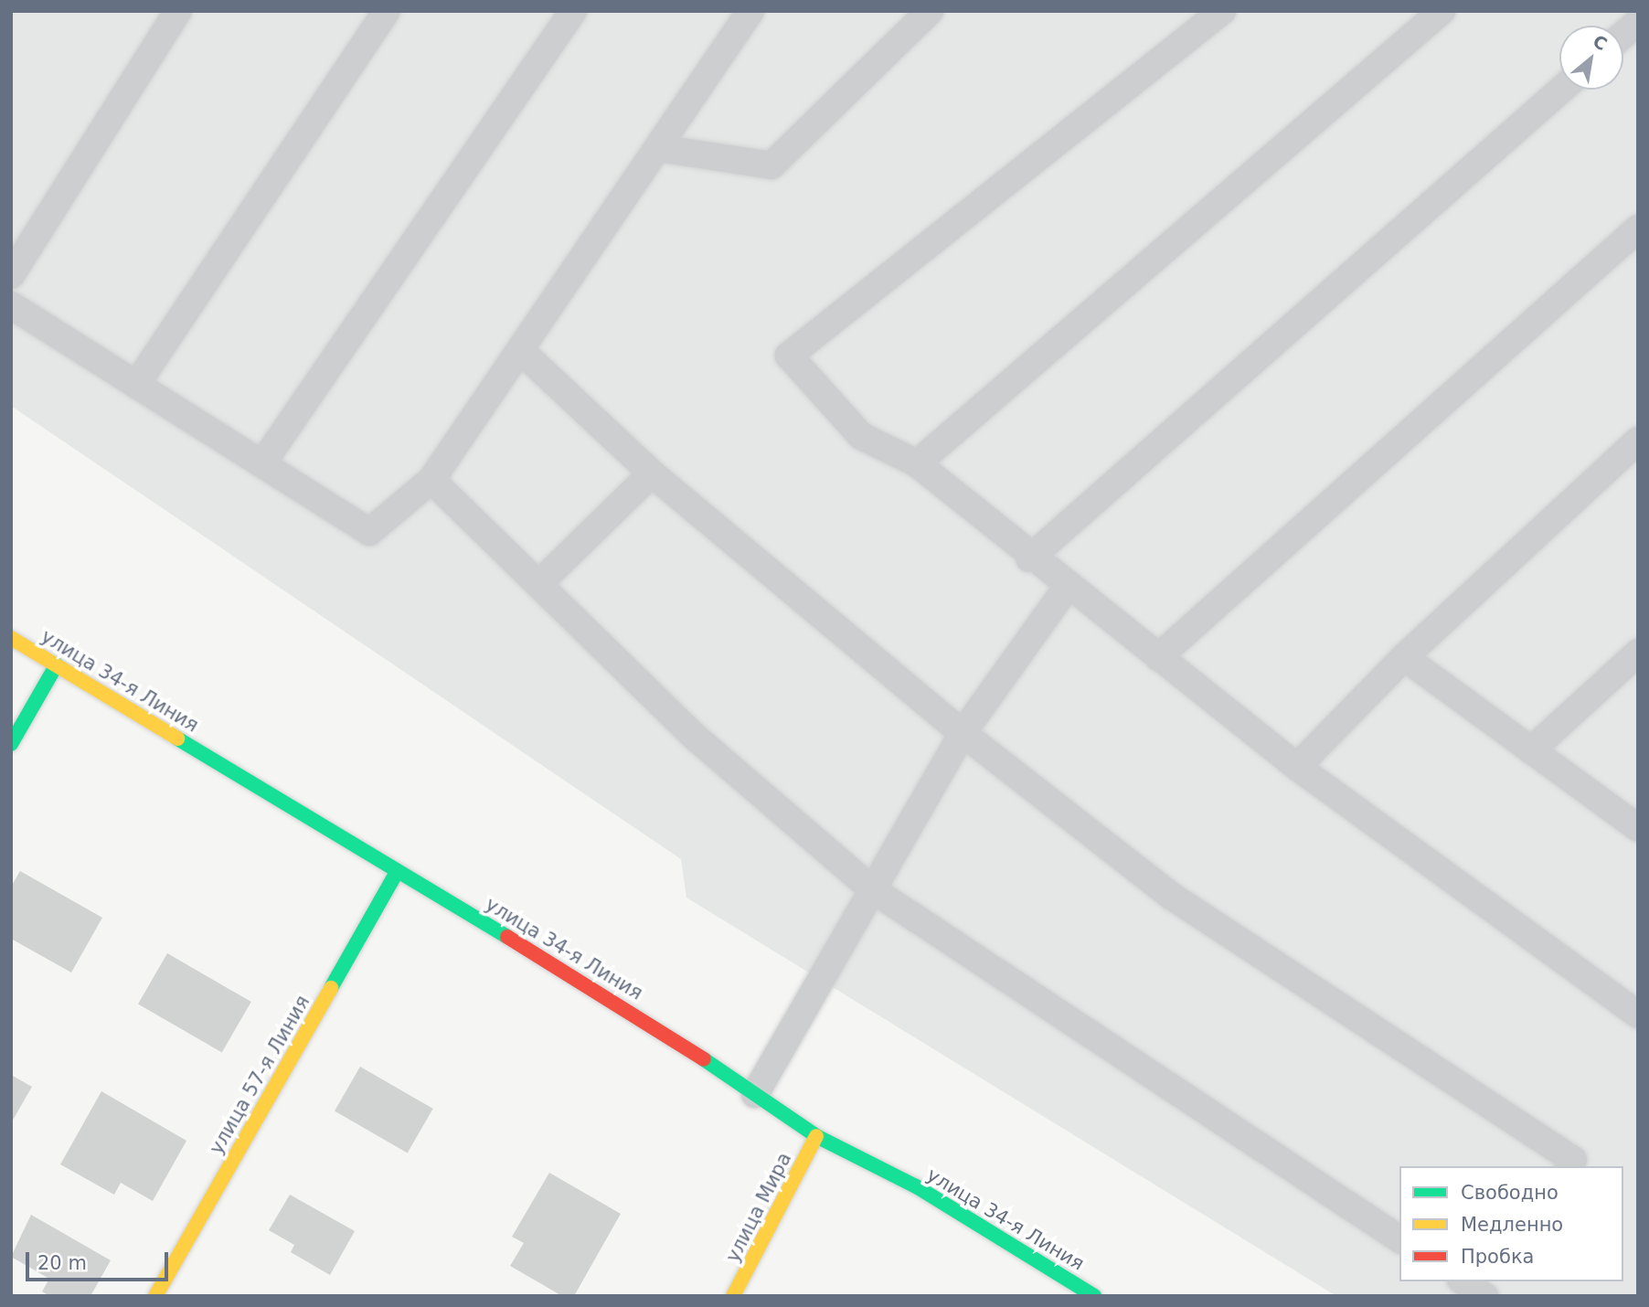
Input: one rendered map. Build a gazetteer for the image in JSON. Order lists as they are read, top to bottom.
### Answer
{
  "streets": {
    "main road": ["улица 34-я Линия", "улица 57-я Линия", "улица Мира"]
  },
  "crossings": [
    ["улица 34-я Линия", "улица 57-я Линия"],
    ["улица 34-я Линия", "улица Мира"]
  ],
  "legend": ["Свободно", "Медленно", "Пробка"],
  "scale_bar": "20 m",
  "north": "top right"
}
